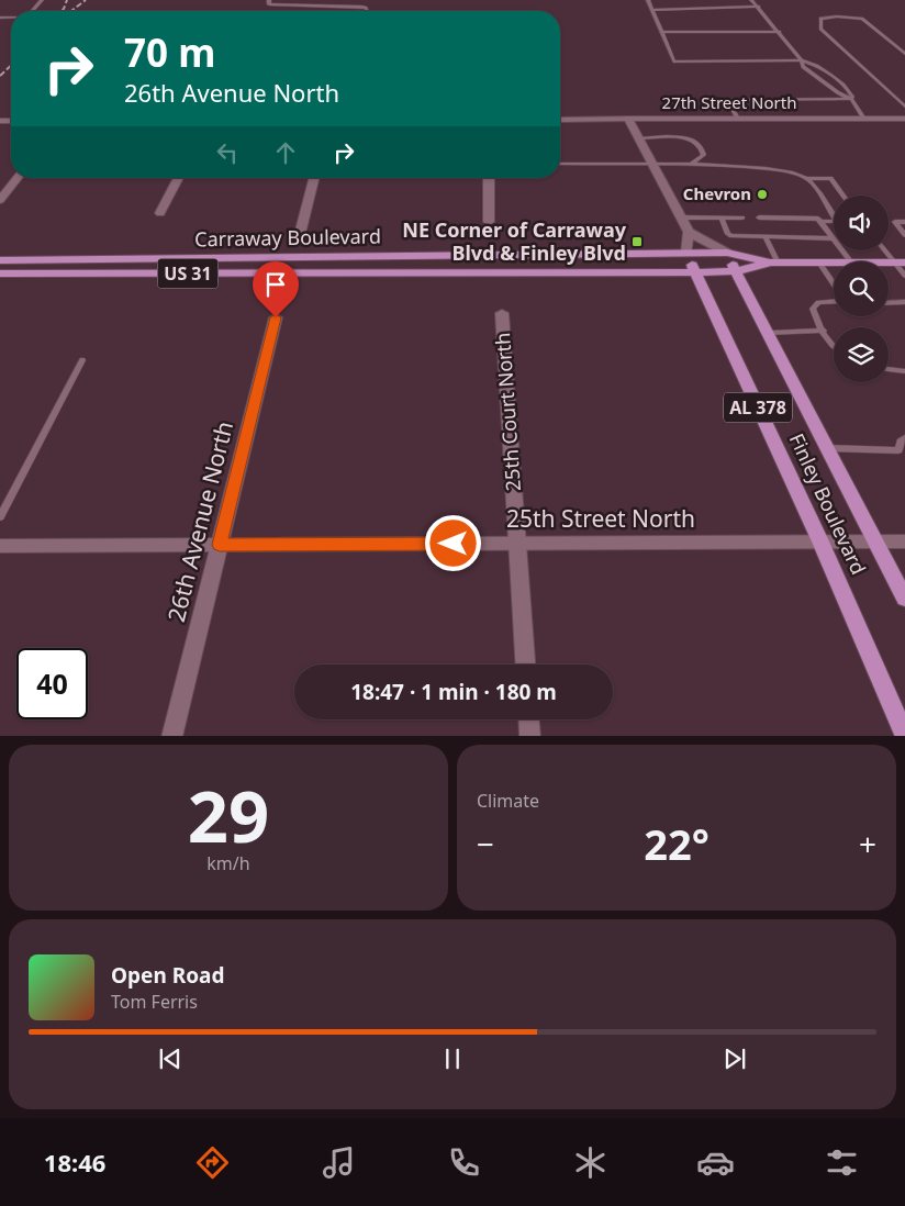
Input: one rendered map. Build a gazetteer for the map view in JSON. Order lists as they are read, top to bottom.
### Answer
{
  "streets": {
    "main road": [
      "Carraway Boulevard",
      "US 31",
      "AL 378",
      "Finley Boulevard"
    ],
    "street": [
      "27th Street North",
      "25th Court North",
      "25th Street North",
      "26th Avenue North"
    ]
  },
  "crossings": [
    ["Carraway Boulevard", "Finley Boulevard"],
    ["25th Court North", "25th Street North"],
    ["Finley Boulevard", "25th Street North"],
    ["25th Street North", "26th Avenue North"]
  ],
  "places": {
    "other": ["Chevron"],
    "transit": ["NE Corner of Carraway Blvd & Finley Blvd"]
  },
  "page": {
    "turn": ["70 m", "26th Avenue North"],
    "limit": "40",
    "trip": "18:47 · 1 min · 180 m",
    "tile": [
      ["29", "km/h"],
      "Climate"
    ],
    "heat": ["−", "22°", "+"],
    "song": ["Open Road", "Tom Ferris"],
    "tabs": "18:46"
  }
}
